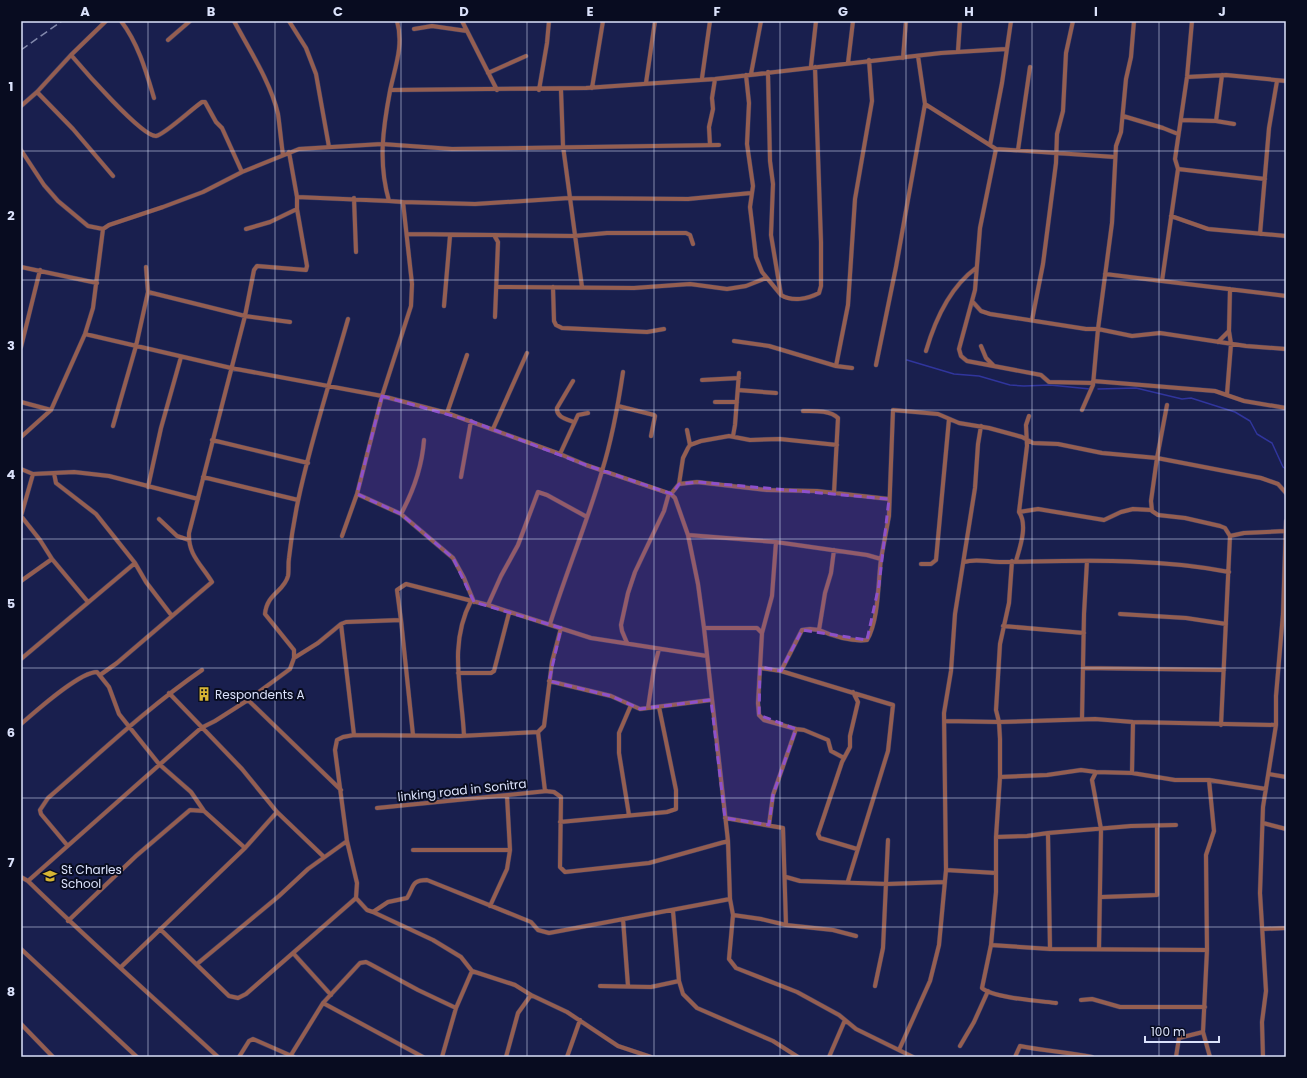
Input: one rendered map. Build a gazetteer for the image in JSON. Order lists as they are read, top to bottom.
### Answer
{
  "streets": {
    "street": ["linking road in Sonitra"]
  },
  "places": {
    "building": ["Respondents A"],
    "school or university": ["St Charles School"]
  },
  "scale_bar": "100 m",
  "grid": {
    "columns": [
      "A",
      "B",
      "C",
      "D",
      "E",
      "F",
      "G",
      "H",
      "I",
      "J"
    ],
    "rows": [
      "1",
      "2",
      "3",
      "4",
      "5",
      "6",
      "7",
      "8"
    ]
  }
}
